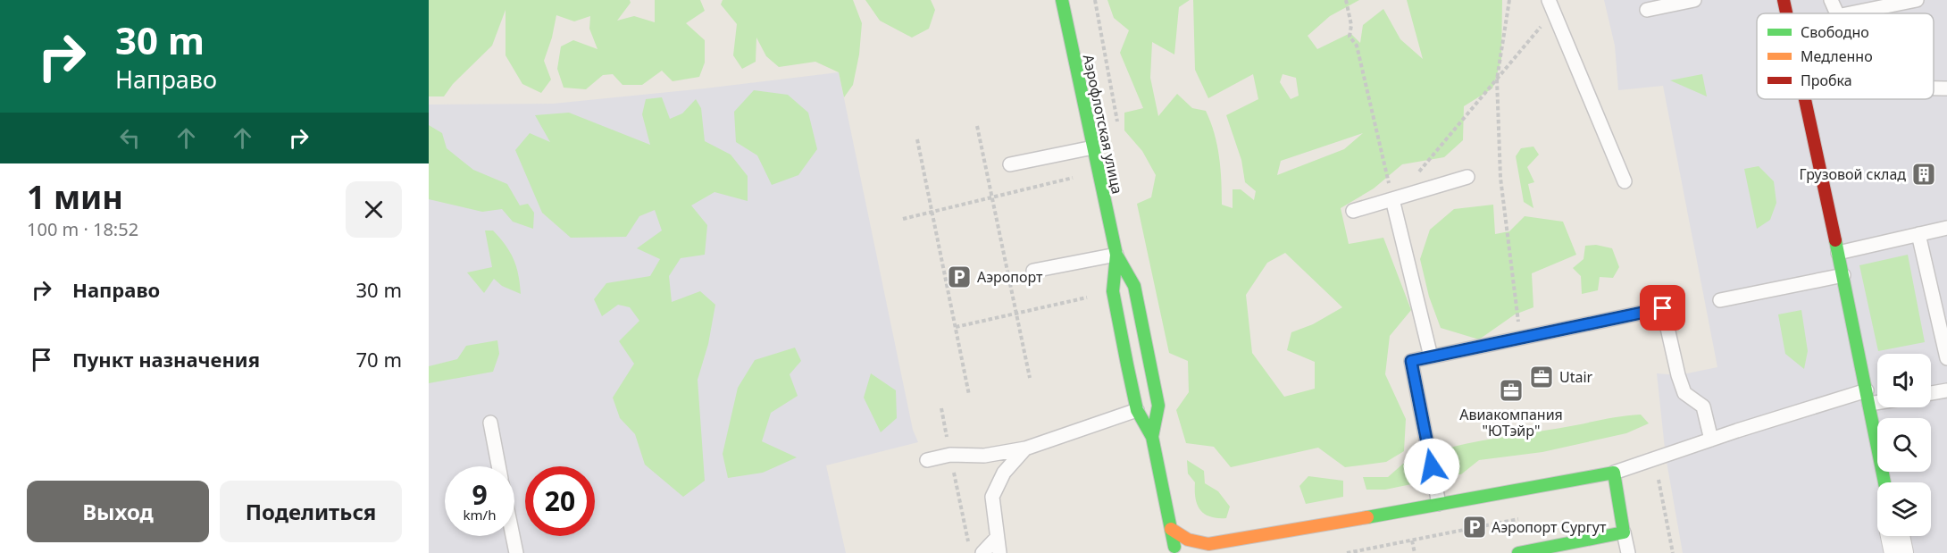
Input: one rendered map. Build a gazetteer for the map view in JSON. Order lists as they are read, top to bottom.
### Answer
{
  "streets": {
    "main road": ["Аэрофлотская улица"]
  },
  "places": {
    "building": ["Грузовой склад"],
    "parking": ["Аэропорт", "Аэропорт Сургут"],
    "office": ["Utair", "Авиакомпания \"ЮТэйр\""]
  },
  "legend": ["Свободно", "Медленно", "Пробка"],
  "page": {
    "turn": ["30 m", "Направо"],
    "heading": ["1 мин", "100 m · 18:52"],
    "list": [
      {
        "name": "Направо",
        "value": "30 m"
      },
      {
        "name": "Пункт назначения",
        "value": "70 m"
      }
    ],
    "speed": "9 km/h",
    "limit": "20",
    "buttons": ["Выход", "Поделиться"]
  }
}
